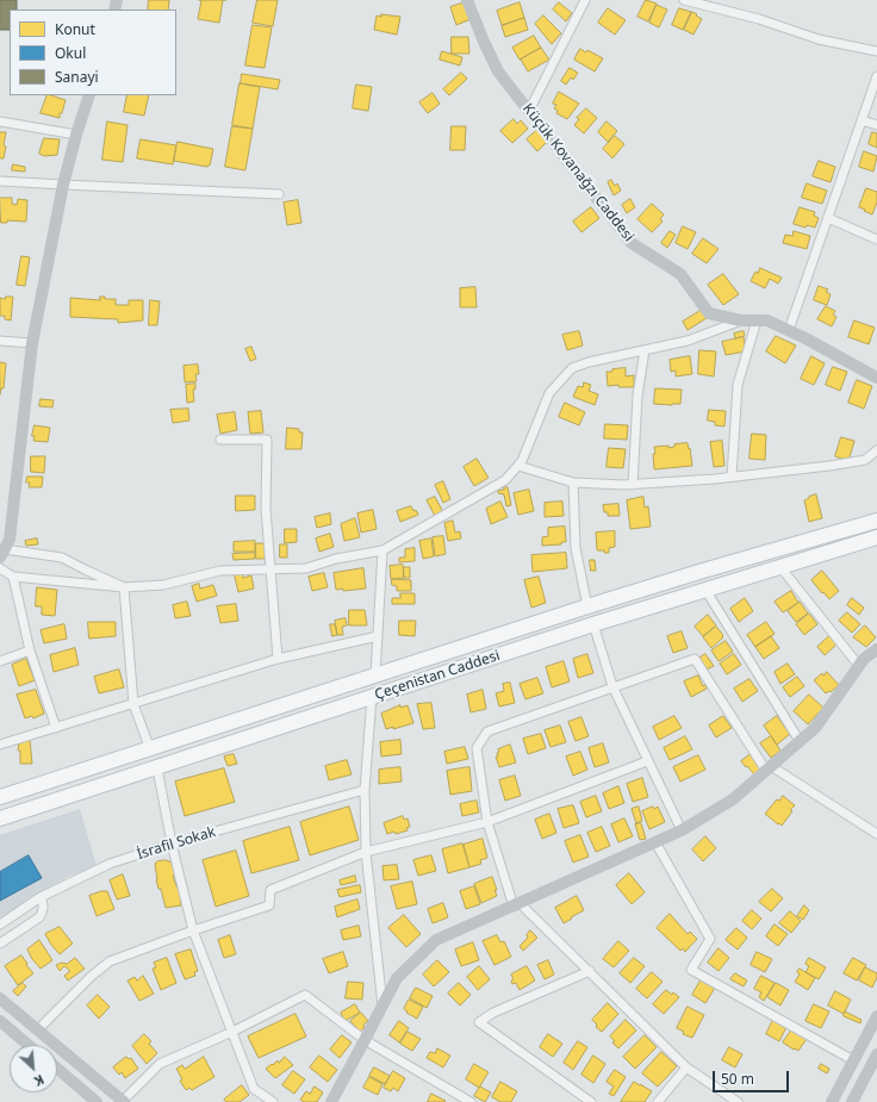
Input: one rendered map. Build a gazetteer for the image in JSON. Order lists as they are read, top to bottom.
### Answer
{
  "streets": {
    "main road": ["Çeçenistan Caddesi"],
    "street": ["Küçük Kovanağzı Caddesi", "İsrafil Sokak"]
  },
  "legend": ["Konut", "Okul", "Sanayi"],
  "scale_bar": "50 m",
  "north": "bottom right"
}
